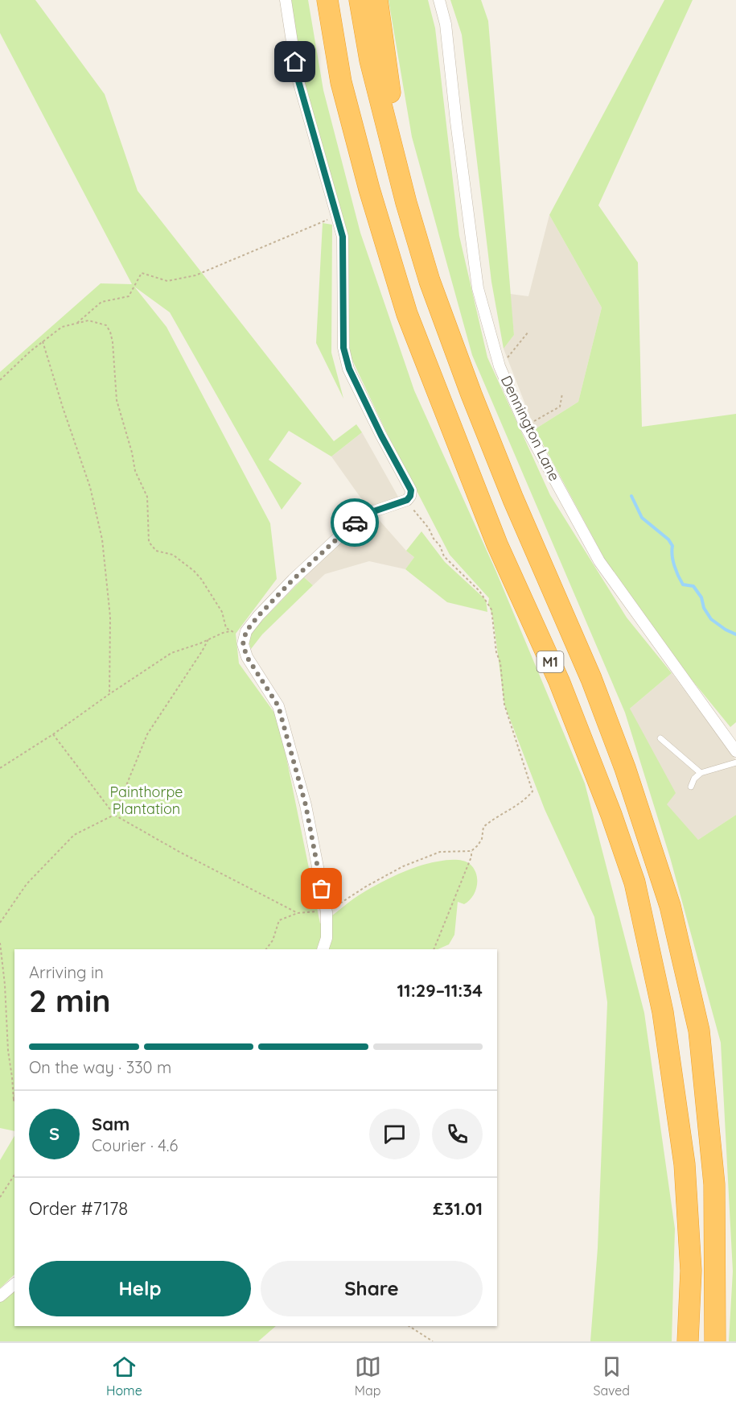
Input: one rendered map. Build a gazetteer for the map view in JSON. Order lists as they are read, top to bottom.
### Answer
{
  "streets": {
    "highway": ["M1"],
    "street": ["Dennington Lane"]
  },
  "parks": ["Painthorpe Plantation"],
  "page": {
    "heading": ["2 min", "Arriving in", "11:29–11:34"],
    "panel": [
      "Sam",
      "Courier · 4.6",
      "Order #7178",
      "£31.01"
    ],
    "bar": "On the way · 330 m",
    "round": "S",
    "buttons": ["Help", "Share"],
    "tabs": ["Home", "Map", "Saved"]
  }
}
